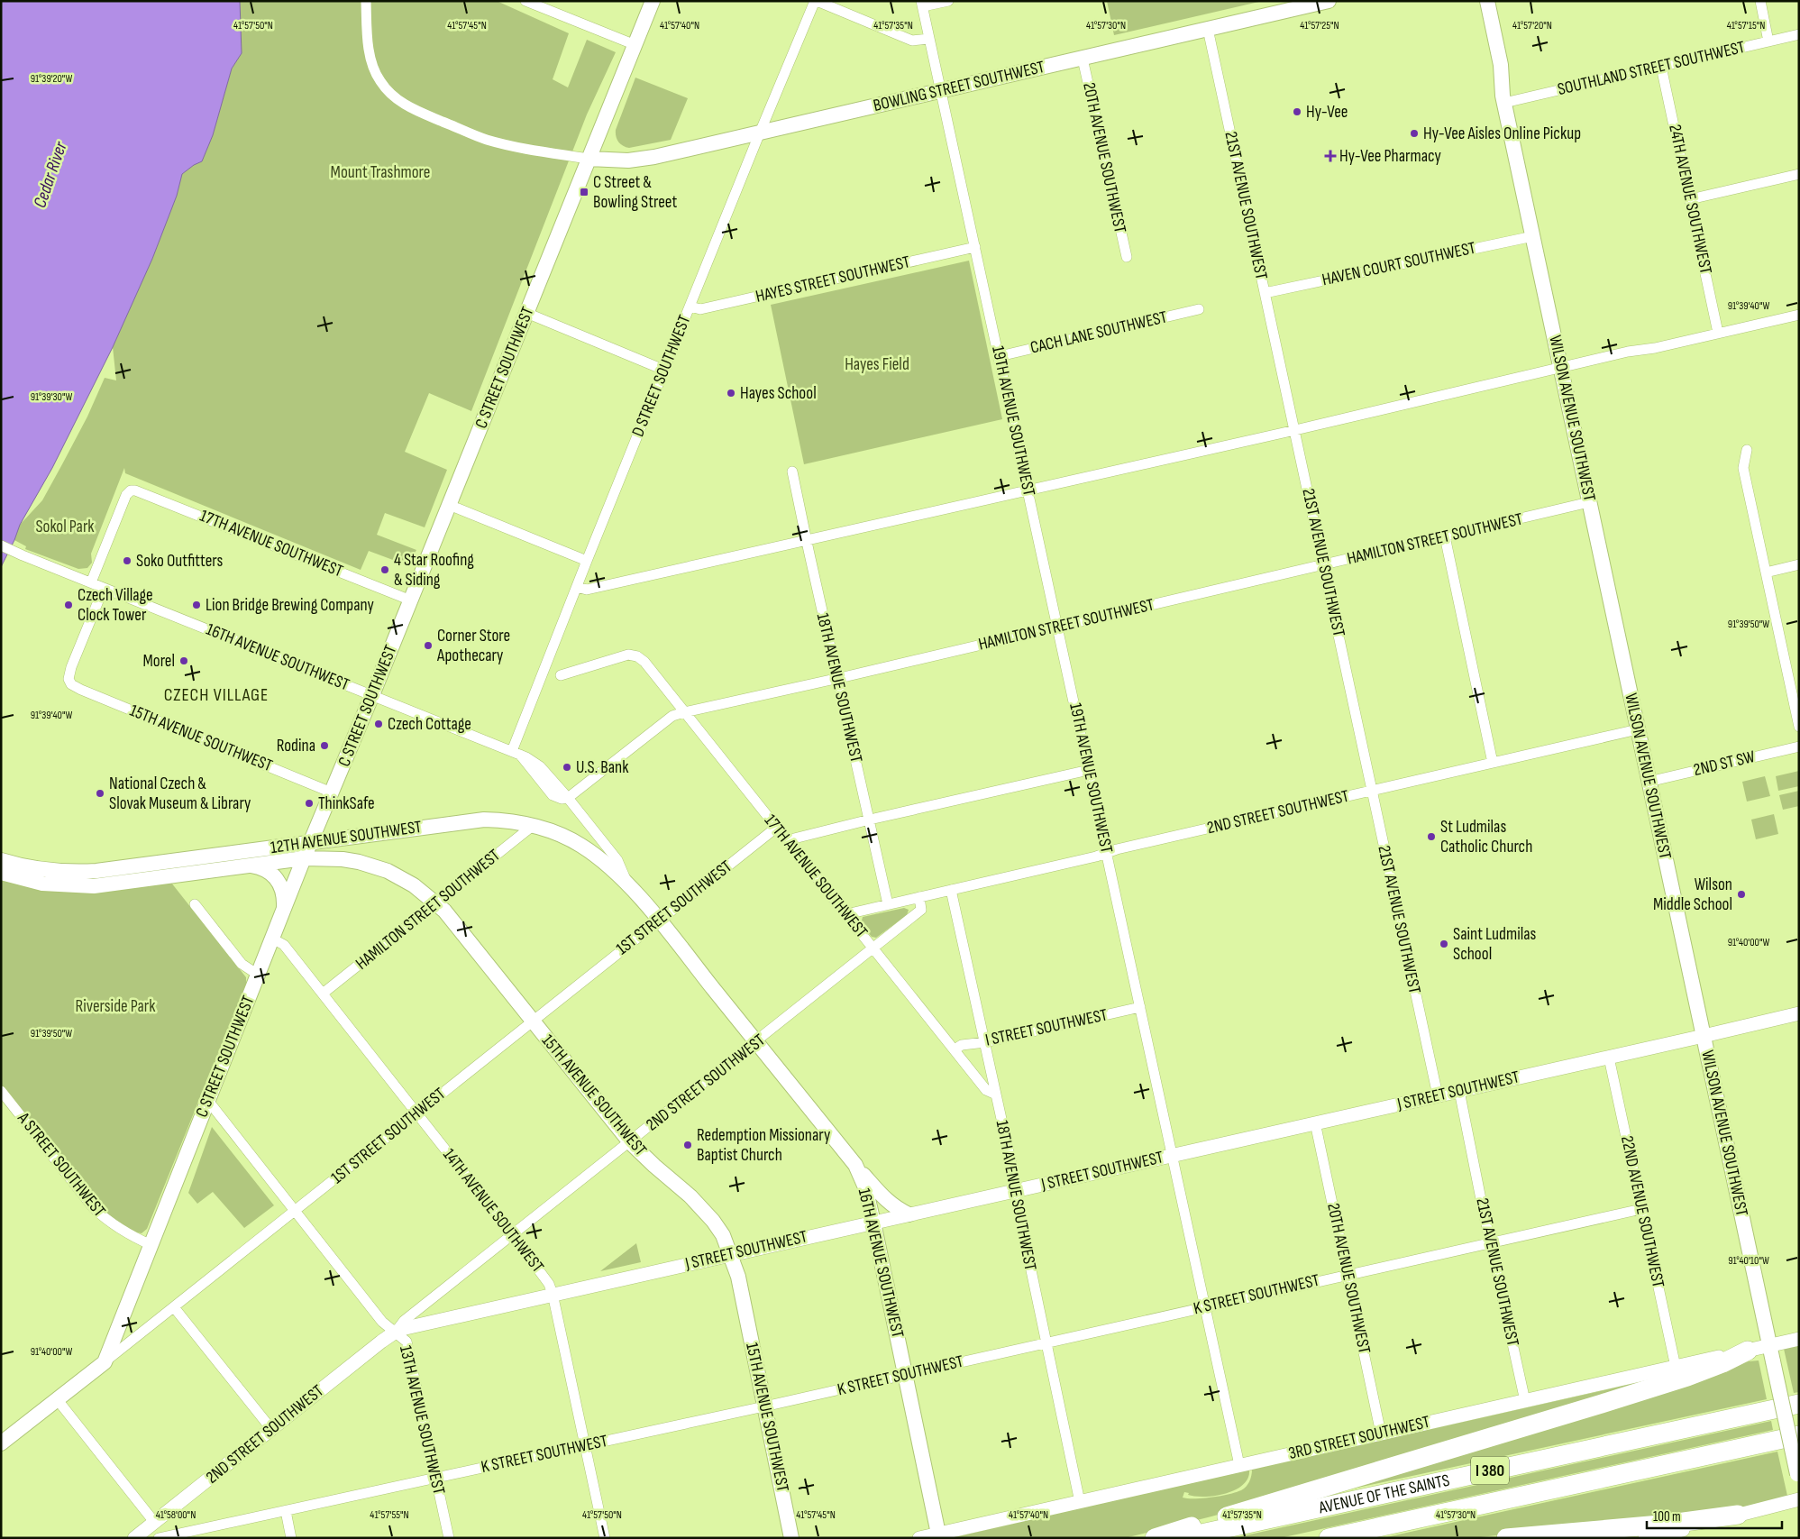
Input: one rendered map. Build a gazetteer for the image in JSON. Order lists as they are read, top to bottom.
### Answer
{
  "streets": {
    "highway": ["I 380", "AVENUE OF THE SAINTS"],
    "main road": [
      "BOWLING STREET SOUTHWEST",
      "C STREET SOUTHWEST",
      "WILSON AVENUE SOUTHWEST",
      "16TH AVENUE SOUTHWEST",
      "15TH AVENUE SOUTHWEST",
      "12TH AVENUE SOUTHWEST",
      "1ST STREET SOUTHWEST"
    ],
    "street": [
      "SOUTHLAND STREET SOUTHWEST",
      "20TH AVENUE SOUTHWEST",
      "24TH AVENUE SOUTHWEST",
      "21ST AVENUE SOUTHWEST",
      "HAVEN COURT SOUTHWEST",
      "HAYES STREET SOUTHWEST",
      "CACH LANE SOUTHWEST",
      "D STREET SOUTHWEST",
      "19TH AVENUE SOUTHWEST",
      "HAMILTON STREET SOUTHWEST",
      "17TH AVENUE SOUTHWEST",
      "18TH AVENUE SOUTHWEST",
      "2ND ST SW",
      "2ND STREET SOUTHWEST",
      "I STREET SOUTHWEST",
      "J STREET SOUTHWEST",
      "A STREET SOUTHWEST",
      "14TH AVENUE SOUTHWEST",
      "22ND AVENUE SOUTHWEST",
      "K STREET SOUTHWEST",
      "13TH AVENUE SOUTHWEST",
      "3RD STREET SOUTHWEST"
    ]
  },
  "crossings": [
    ["SOUTHLAND STREET SOUTHWEST", "24TH AVENUE SOUTHWEST"],
    ["SOUTHLAND STREET SOUTHWEST", "WILSON AVENUE SOUTHWEST"],
    ["BOWLING STREET SOUTHWEST", "20TH AVENUE SOUTHWEST"],
    ["BOWLING STREET SOUTHWEST", "21ST AVENUE SOUTHWEST"],
    ["BOWLING STREET SOUTHWEST", "C STREET SOUTHWEST"],
    ["BOWLING STREET SOUTHWEST", "D STREET SOUTHWEST"],
    ["BOWLING STREET SOUTHWEST", "19TH AVENUE SOUTHWEST"],
    ["20TH AVENUE SOUTHWEST", "J STREET SOUTHWEST"],
    ["20TH AVENUE SOUTHWEST", "K STREET SOUTHWEST"],
    ["20TH AVENUE SOUTHWEST", "3RD STREET SOUTHWEST"],
    ["21ST AVENUE SOUTHWEST", "HAVEN COURT SOUTHWEST"],
    ["21ST AVENUE SOUTHWEST", "HAMILTON STREET SOUTHWEST"],
    ["21ST AVENUE SOUTHWEST", "2ND STREET SOUTHWEST"],
    ["21ST AVENUE SOUTHWEST", "J STREET SOUTHWEST"],
    ["21ST AVENUE SOUTHWEST", "K STREET SOUTHWEST"],
    ["21ST AVENUE SOUTHWEST", "3RD STREET SOUTHWEST"],
    ["HAVEN COURT SOUTHWEST", "WILSON AVENUE SOUTHWEST"],
    ["HAYES STREET SOUTHWEST", "D STREET SOUTHWEST"],
    ["HAYES STREET SOUTHWEST", "19TH AVENUE SOUTHWEST"],
    ["CACH LANE SOUTHWEST", "19TH AVENUE SOUTHWEST"],
    ["C STREET SOUTHWEST", "17TH AVENUE SOUTHWEST"],
    ["C STREET SOUTHWEST", "16TH AVENUE SOUTHWEST"],
    ["C STREET SOUTHWEST", "15TH AVENUE SOUTHWEST"],
    ["C STREET SOUTHWEST", "12TH AVENUE SOUTHWEST"],
    ["C STREET SOUTHWEST", "1ST STREET SOUTHWEST"],
    ["C STREET SOUTHWEST", "A STREET SOUTHWEST"],
    ["C STREET SOUTHWEST", "14TH AVENUE SOUTHWEST"],
    ["C STREET SOUTHWEST", "13TH AVENUE SOUTHWEST"],
    ["D STREET SOUTHWEST", "16TH AVENUE SOUTHWEST"],
    ["WILSON AVENUE SOUTHWEST", "HAMILTON STREET SOUTHWEST"],
    ["WILSON AVENUE SOUTHWEST", "2ND ST SW"],
    ["WILSON AVENUE SOUTHWEST", "2ND STREET SOUTHWEST"],
    ["WILSON AVENUE SOUTHWEST", "J STREET SOUTHWEST"],
    ["WILSON AVENUE SOUTHWEST", "3RD STREET SOUTHWEST"],
    ["19TH AVENUE SOUTHWEST", "HAMILTON STREET SOUTHWEST"],
    ["19TH AVENUE SOUTHWEST", "2ND STREET SOUTHWEST"],
    ["19TH AVENUE SOUTHWEST", "I STREET SOUTHWEST"],
    ["19TH AVENUE SOUTHWEST", "J STREET SOUTHWEST"],
    ["19TH AVENUE SOUTHWEST", "K STREET SOUTHWEST"],
    ["19TH AVENUE SOUTHWEST", "3RD STREET SOUTHWEST"],
    ["HAMILTON STREET SOUTHWEST", "17TH AVENUE SOUTHWEST"],
    ["HAMILTON STREET SOUTHWEST", "16TH AVENUE SOUTHWEST"],
    ["HAMILTON STREET SOUTHWEST", "18TH AVENUE SOUTHWEST"],
    ["HAMILTON STREET SOUTHWEST", "15TH AVENUE SOUTHWEST"],
    ["HAMILTON STREET SOUTHWEST", "12TH AVENUE SOUTHWEST"],
    ["HAMILTON STREET SOUTHWEST", "14TH AVENUE SOUTHWEST"],
    ["17TH AVENUE SOUTHWEST", "16TH AVENUE SOUTHWEST"],
    ["17TH AVENUE SOUTHWEST", "18TH AVENUE SOUTHWEST"],
    ["17TH AVENUE SOUTHWEST", "2ND STREET SOUTHWEST"],
    ["17TH AVENUE SOUTHWEST", "1ST STREET SOUTHWEST"],
    ["17TH AVENUE SOUTHWEST", "I STREET SOUTHWEST"],
    ["16TH AVENUE SOUTHWEST", "15TH AVENUE SOUTHWEST"],
    ["16TH AVENUE SOUTHWEST", "2ND STREET SOUTHWEST"],
    ["16TH AVENUE SOUTHWEST", "12TH AVENUE SOUTHWEST"],
    ["16TH AVENUE SOUTHWEST", "1ST STREET SOUTHWEST"],
    ["16TH AVENUE SOUTHWEST", "J STREET SOUTHWEST"],
    ["16TH AVENUE SOUTHWEST", "K STREET SOUTHWEST"],
    ["16TH AVENUE SOUTHWEST", "3RD STREET SOUTHWEST"],
    ["18TH AVENUE SOUTHWEST", "2ND STREET SOUTHWEST"],
    ["18TH AVENUE SOUTHWEST", "I STREET SOUTHWEST"],
    ["18TH AVENUE SOUTHWEST", "J STREET SOUTHWEST"],
    ["18TH AVENUE SOUTHWEST", "K STREET SOUTHWEST"],
    ["18TH AVENUE SOUTHWEST", "3RD STREET SOUTHWEST"],
    ["15TH AVENUE SOUTHWEST", "2ND STREET SOUTHWEST"],
    ["15TH AVENUE SOUTHWEST", "12TH AVENUE SOUTHWEST"],
    ["15TH AVENUE SOUTHWEST", "1ST STREET SOUTHWEST"],
    ["15TH AVENUE SOUTHWEST", "J STREET SOUTHWEST"],
    ["15TH AVENUE SOUTHWEST", "K STREET SOUTHWEST"],
    ["2ND STREET SOUTHWEST", "J STREET SOUTHWEST"],
    ["2ND STREET SOUTHWEST", "14TH AVENUE SOUTHWEST"],
    ["2ND STREET SOUTHWEST", "K STREET SOUTHWEST"],
    ["2ND STREET SOUTHWEST", "13TH AVENUE SOUTHWEST"],
    ["12TH AVENUE SOUTHWEST", "1ST STREET SOUTHWEST"],
    ["1ST STREET SOUTHWEST", "14TH AVENUE SOUTHWEST"],
    ["1ST STREET SOUTHWEST", "13TH AVENUE SOUTHWEST"],
    ["J STREET SOUTHWEST", "14TH AVENUE SOUTHWEST"],
    ["J STREET SOUTHWEST", "22ND AVENUE SOUTHWEST"],
    ["J STREET SOUTHWEST", "13TH AVENUE SOUTHWEST"],
    ["14TH AVENUE SOUTHWEST", "K STREET SOUTHWEST"],
    ["22ND AVENUE SOUTHWEST", "K STREET SOUTHWEST"],
    ["22ND AVENUE SOUTHWEST", "3RD STREET SOUTHWEST"],
    ["K STREET SOUTHWEST", "13TH AVENUE SOUTHWEST"]
  ],
  "districts": ["CZECH VILLAGE"],
  "water": ["Cedar River"],
  "parks": [
    "Mount Trashmore",
    "Hayes Field",
    "Sokol Park",
    "Riverside Park"
  ],
  "places": {
    "other": [
      "Hy-Vee",
      "Hy-Vee Aisles Online Pickup",
      "Hayes School",
      "Soko Outfitters",
      "4 Star Roofing & Siding",
      "Czech Village Clock Tower",
      "Lion Bridge Brewing Company",
      "Corner Store Apothecary",
      "Morel",
      "Czech Cottage",
      "Rodina",
      "U.S. Bank",
      "National Czech & Slovak Museum & Library",
      "ThinkSafe",
      "St Ludmilas Catholic Church",
      "Wilson Middle School",
      "Saint Ludmilas School",
      "Redemption Missionary Baptist Church"
    ],
    "health": ["Hy-Vee Pharmacy"],
    "transit": ["C Street & Bowling Street"]
  },
  "scale_bar": "100 m",
  "coordinates": [
    "41°57'50\"N",
    "41°57'45\"N",
    "41°57'40\"N",
    "41°57'35\"N",
    "41°57'30\"N",
    "41°57'25\"N",
    "41°57'20\"N",
    "41°57'15\"N",
    "91°39'20\"W",
    "91°39'40\"W",
    "91°39'30\"W",
    "91°39'50\"W",
    "91°40'00\"W",
    "91°40'10\"W",
    "41°58'00\"N",
    "41°57'55\"N"
  ]
}
